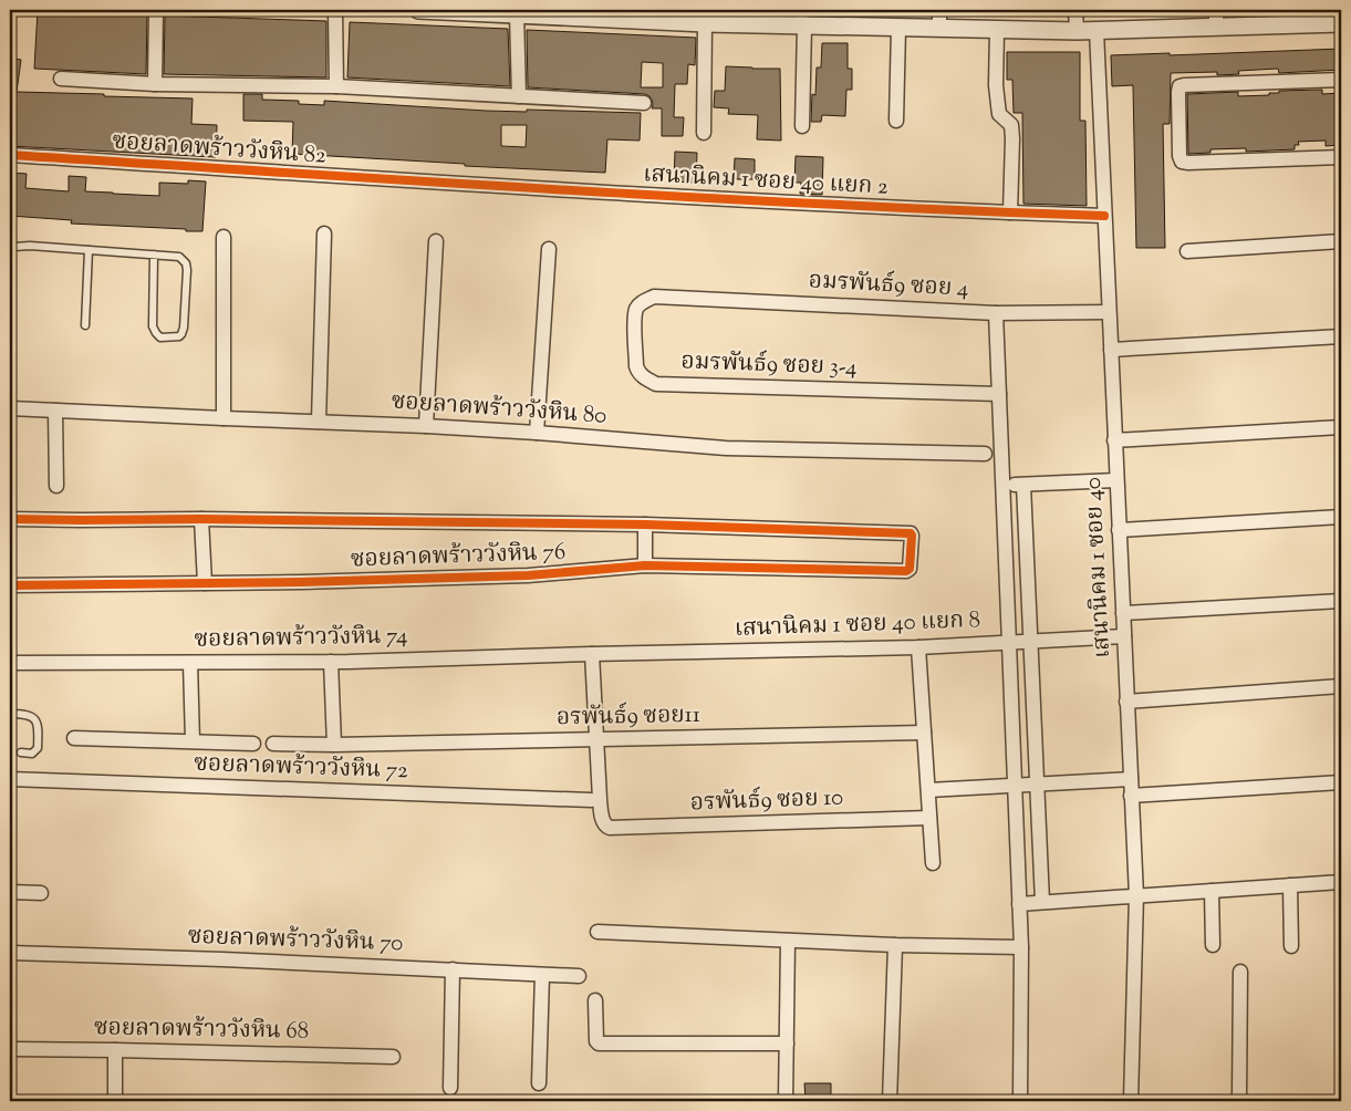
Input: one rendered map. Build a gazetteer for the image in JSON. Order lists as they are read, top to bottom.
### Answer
{
  "streets": {
    "street": [
      "ซอยลาดพร้าววังหิน 82",
      "เสนานิคม 1 ซอย 40 แยก 2",
      "อมรพันธ์9 ซอย 4",
      "อมรพันธ์9 ซอย 3-4",
      "ซอยลาดพร้าววังหิน 80",
      "ซอยลาดพร้าววังหิน 76",
      "เสนานิคม 1 ซอย 40",
      "เสนานิคม 1 ซอย 40 แยก 8",
      "ซอยลาดพร้าววังหิน 74",
      "อรพันธ์9 ซอย11",
      "ซอยลาดพร้าววังหิน 72",
      "อรพันธ์9 ซอย 10",
      "ซอยลาดพร้าววังหิน 70",
      "ซอยลาดพร้าววังหิน 68"
    ]
  },
  "crossings": [
    ["ซอยลาดพร้าววังหิน 82", "เสนานิคม 1 ซอย 40 แยก 2"],
    ["เสนานิคม 1 ซอย 40 แยก 2", "เสนานิคม 1 ซอย 40"],
    ["อมรพันธ์9 ซอย 4", "อมรพันธ์9 ซอย 3-4"],
    ["อมรพันธ์9 ซอย 4", "เสนานิคม 1 ซอย 40"],
    ["เสนานิคม 1 ซอย 40", "เสนานิคม 1 ซอย 40 แยก 8"],
    ["เสนานิคม 1 ซอย 40 แยก 8", "ซอยลาดพร้าววังหิน 74"],
    ["อรพันธ์9 ซอย11", "อรพันธ์9 ซอย 10"]
  ]
}
